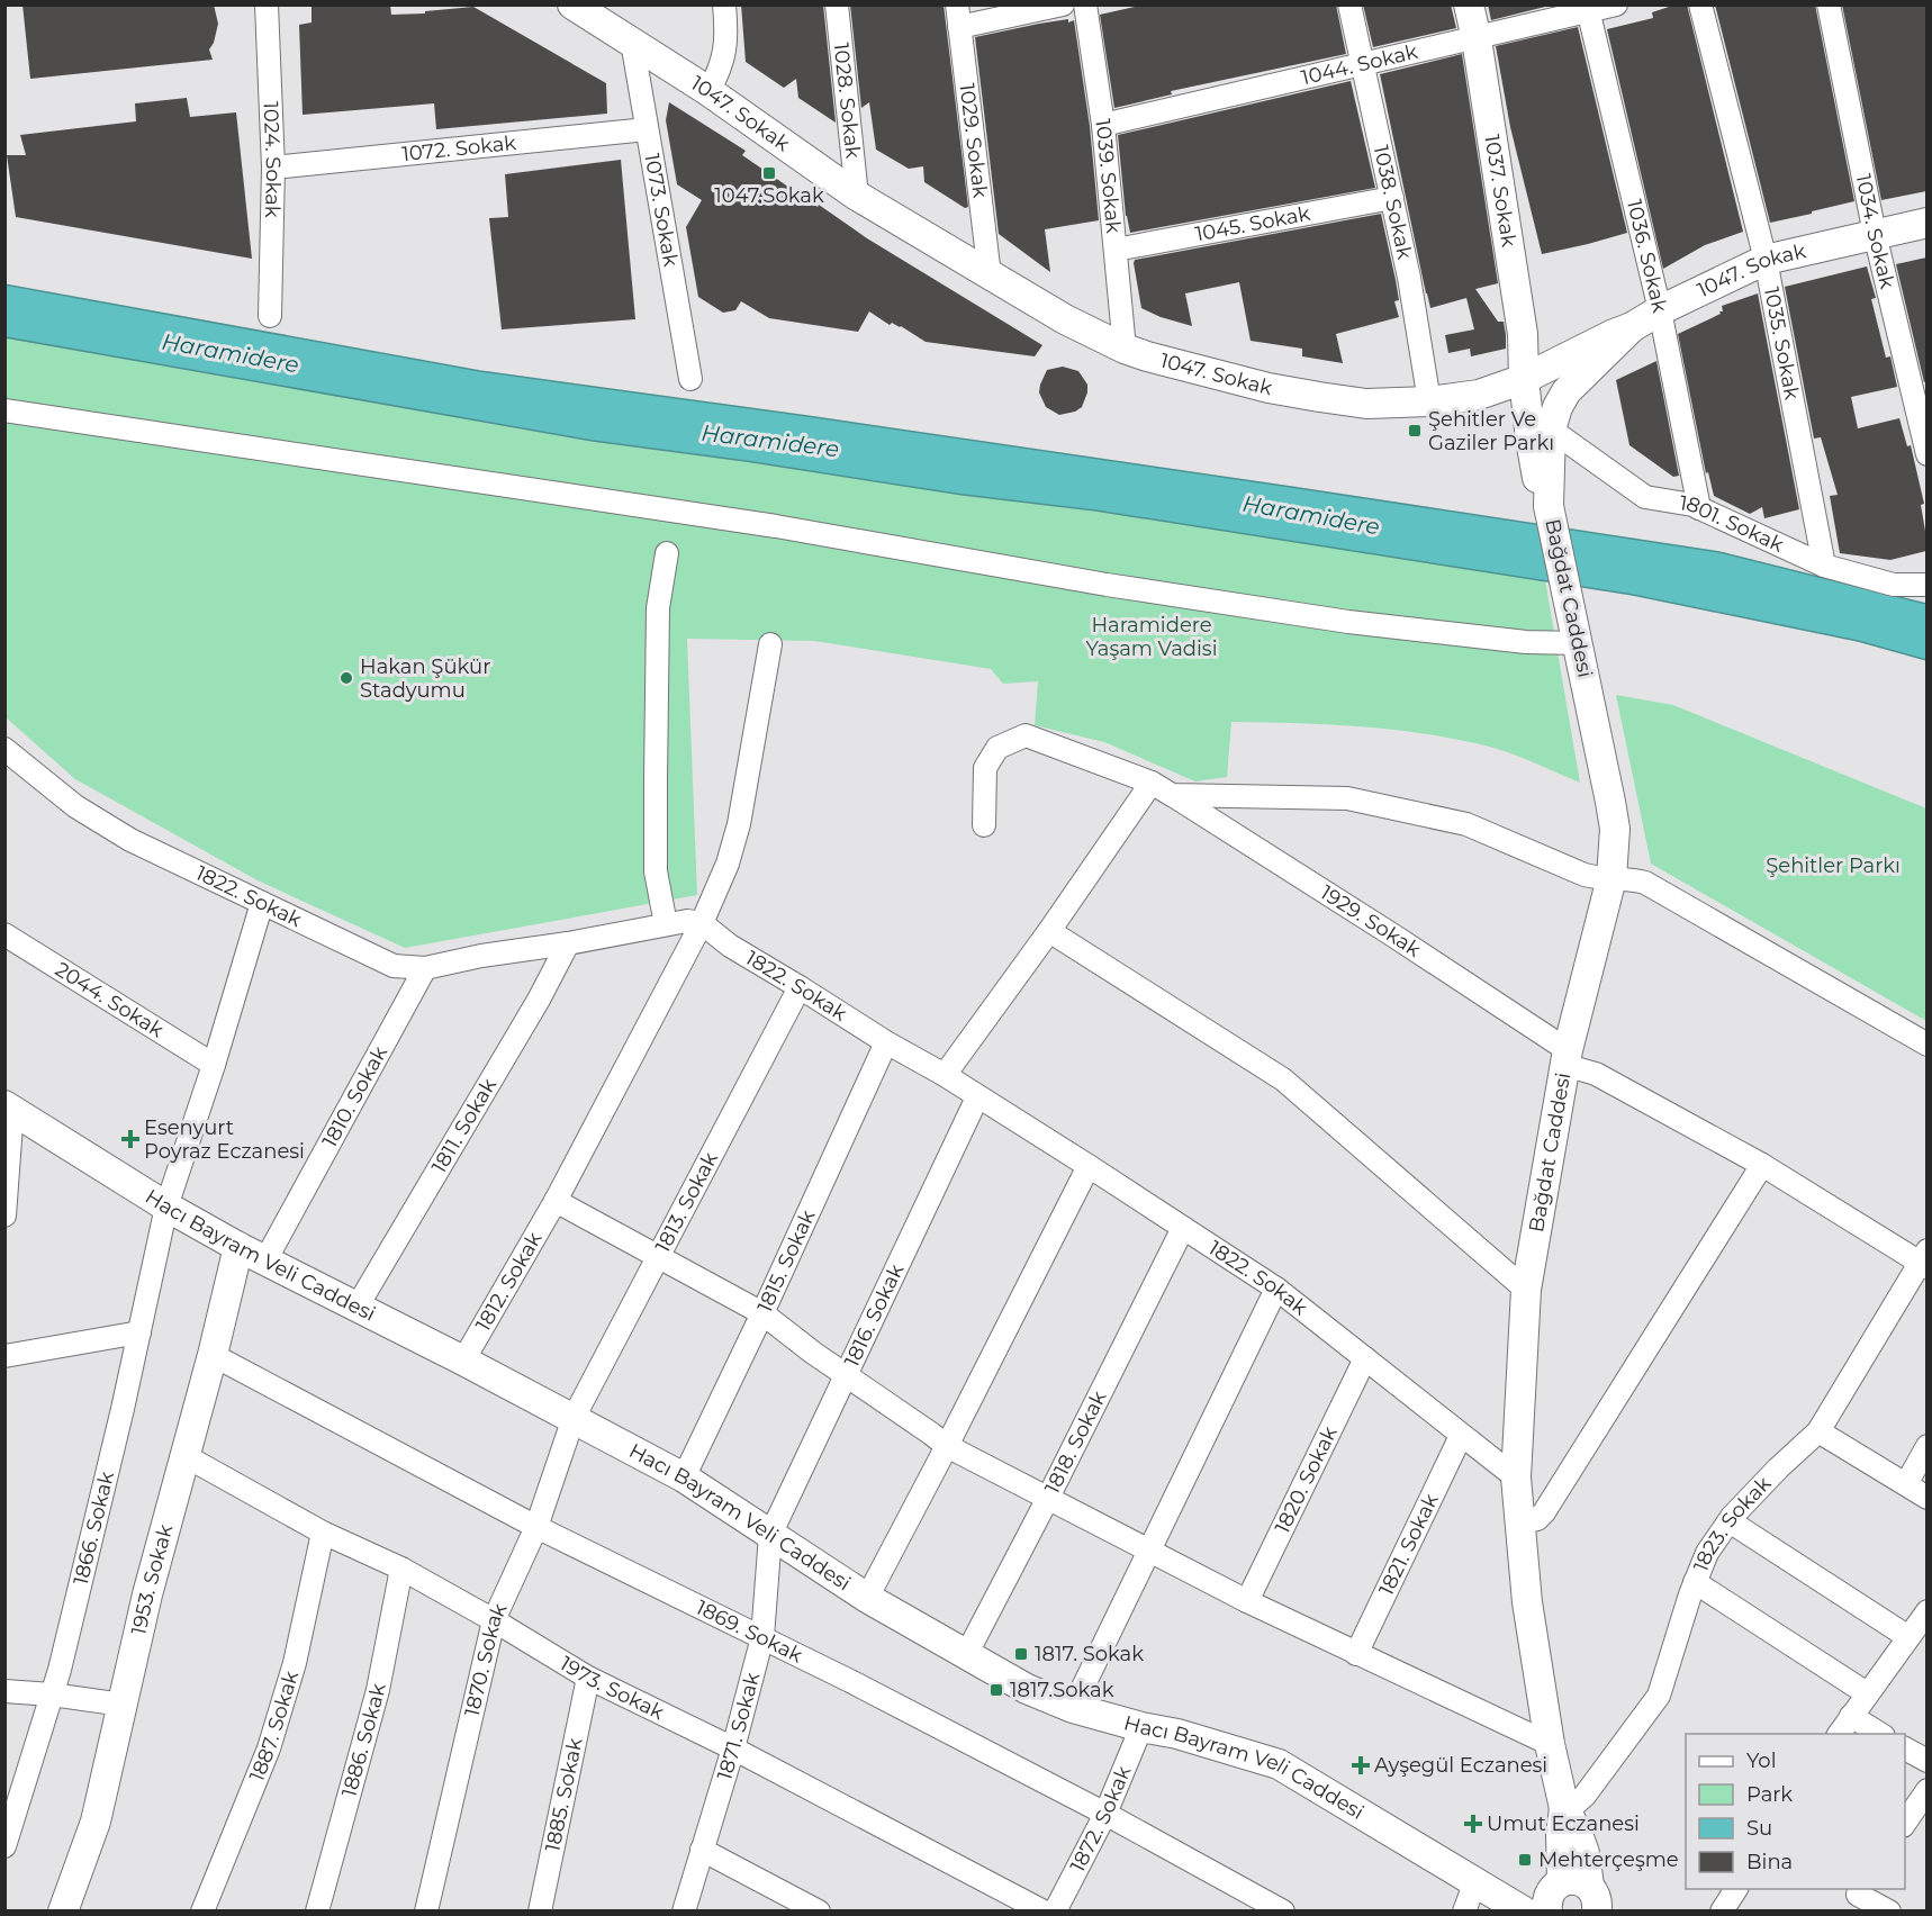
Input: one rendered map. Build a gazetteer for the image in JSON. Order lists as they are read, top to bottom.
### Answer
{
  "streets": {
    "main road": [
      "1047. Sokak",
      "1037. Sokak",
      "Bağdat Caddesi",
      "Hacı Bayram Veli Caddesi",
      "1953. Sokak"
    ],
    "street": [
      "1044. Sokak",
      "1028. Sokak",
      "1029. Sokak",
      "1072. Sokak",
      "1024. Sokak",
      "1039. Sokak",
      "1038. Sokak",
      "1073. Sokak",
      "1045. Sokak",
      "1034. Sokak",
      "1036. Sokak",
      "1035. Sokak",
      "1801. Sokak",
      "1822. Sokak",
      "1929. Sokak",
      "2044. Sokak",
      "1810. Sokak",
      "1811. Sokak",
      "1813. Sokak",
      "1815. Sokak",
      "1812. Sokak",
      "1816. Sokak",
      "1818. Sokak",
      "1820. Sokak",
      "1823. Sokak",
      "1866. Sokak",
      "1821. Sokak",
      "1869. Sokak",
      "1870. Sokak",
      "1973. Sokak",
      "1887. Sokak",
      "1871. Sokak",
      "1886. Sokak",
      "1885. Sokak",
      "1872. Sokak"
    ]
  },
  "crossings": [
    ["1044. Sokak", "1039. Sokak"],
    ["1044. Sokak", "1037. Sokak"],
    ["1044. Sokak", "1038. Sokak"],
    ["1044. Sokak", "1036. Sokak"],
    ["1028. Sokak", "1047. Sokak"],
    ["1047. Sokak", "1029. Sokak"],
    ["1047. Sokak", "1039. Sokak"],
    ["1047. Sokak", "1037. Sokak"],
    ["1047. Sokak", "1038. Sokak"],
    ["1047. Sokak", "1073. Sokak"],
    ["1047. Sokak", "1034. Sokak"],
    ["1047. Sokak", "1036. Sokak"],
    ["1047. Sokak", "1035. Sokak"],
    ["1072. Sokak", "1024. Sokak"],
    ["1072. Sokak", "1073. Sokak"],
    ["1039. Sokak", "1045. Sokak"],
    ["1037. Sokak", "Bağdat Caddesi"],
    ["1038. Sokak", "1045. Sokak"],
    ["1036. Sokak", "1801. Sokak"],
    ["1035. Sokak", "1801. Sokak"],
    ["Bağdat Caddesi", "1822. Sokak"],
    ["Bağdat Caddesi", "1929. Sokak"],
    ["Bağdat Caddesi", "1823. Sokak"],
    ["1822. Sokak", "1810. Sokak"],
    ["1822. Sokak", "1811. Sokak"],
    ["1822. Sokak", "1813. Sokak"],
    ["1822. Sokak", "1815. Sokak"],
    ["1822. Sokak", "1812. Sokak"],
    ["1822. Sokak", "1816. Sokak"],
    ["1822. Sokak", "1818. Sokak"],
    ["1822. Sokak", "1820. Sokak"],
    ["1822. Sokak", "1866. Sokak"],
    ["1822. Sokak", "1821. Sokak"],
    ["2044. Sokak", "1866. Sokak"],
    ["1810. Sokak", "Hacı Bayram Veli Caddesi"],
    ["1811. Sokak", "Hacı Bayram Veli Caddesi"],
    ["1813. Sokak", "Hacı Bayram Veli Caddesi"],
    ["1813. Sokak", "1870. Sokak"],
    ["Hacı Bayram Veli Caddesi", "1815. Sokak"],
    ["Hacı Bayram Veli Caddesi", "1812. Sokak"],
    ["Hacı Bayram Veli Caddesi", "1816. Sokak"],
    ["Hacı Bayram Veli Caddesi", "1818. Sokak"],
    ["Hacı Bayram Veli Caddesi", "1866. Sokak"],
    ["Hacı Bayram Veli Caddesi", "1953. Sokak"],
    ["Hacı Bayram Veli Caddesi", "1870. Sokak"],
    ["Hacı Bayram Veli Caddesi", "1871. Sokak"],
    ["Hacı Bayram Veli Caddesi", "1872. Sokak"],
    ["1816. Sokak", "1871. Sokak"],
    ["1953. Sokak", "1869. Sokak"],
    ["1953. Sokak", "1973. Sokak"],
    ["1869. Sokak", "1870. Sokak"],
    ["1869. Sokak", "1871. Sokak"],
    ["1869. Sokak", "1872. Sokak"],
    ["1870. Sokak", "1973. Sokak"],
    ["1973. Sokak", "1887. Sokak"],
    ["1973. Sokak", "1871. Sokak"],
    ["1973. Sokak", "1886. Sokak"],
    ["1973. Sokak", "1885. Sokak"]
  ],
  "water": ["Haramidere"],
  "parks": ["Haramidere Yaşam Vadisi", "Şehitler Parkı"],
  "places": {
    "transit": [
      "1047.Sokak",
      "Şehitler Ve Gaziler Parkı",
      "1817. Sokak",
      "1817.Sokak",
      "Mehterçeşme"
    ],
    "other": ["Hakan Şükür Stadyumu"],
    "health": ["Esenyurt Poyraz Eczanesi", "Ayşegül Eczanesi", "Umut Eczanesi"]
  },
  "legend": [
    "Yol",
    "Park",
    "Su",
    "Bina"
  ]
}
